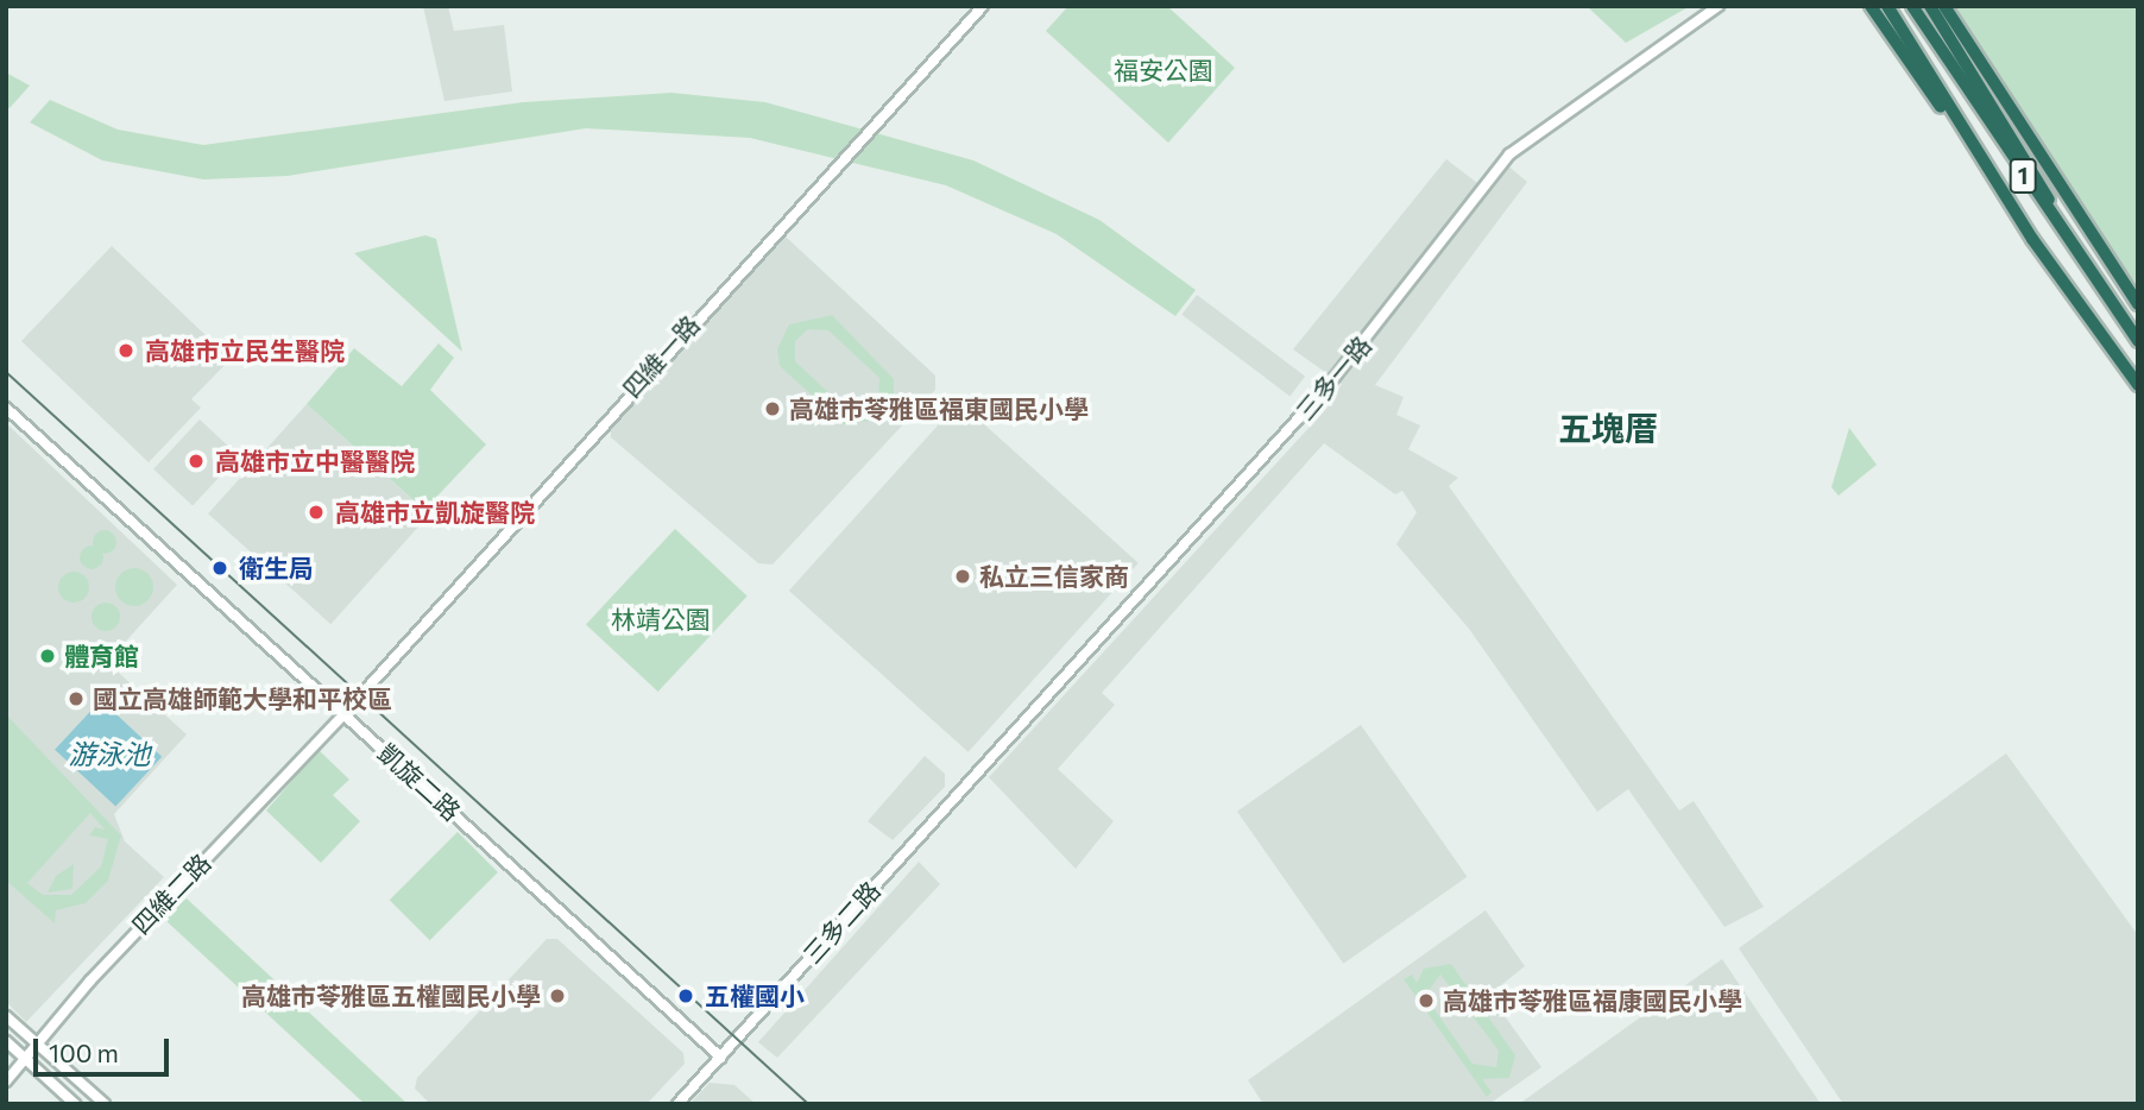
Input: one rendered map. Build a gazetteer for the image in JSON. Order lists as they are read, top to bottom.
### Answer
{
  "streets": {
    "highway": ["1"],
    "street": [
      "四維一路",
      "三多一路",
      "凱旋二路",
      "四維二路",
      "三多二路"
    ]
  },
  "crossings": [
    ["四維一路", "凱旋二路"],
    ["四維一路", "四維二路"],
    ["三多一路", "三多二路"],
    ["凱旋二路", "四維二路"],
    ["凱旋二路", "三多二路"]
  ],
  "districts": ["五塊厝"],
  "water": ["游泳池"],
  "parks": ["福安公園", "林靖公園"],
  "places": [
    "高雄市立民生醫院",
    "高雄市苓雅區福東國民小學",
    "高雄市立中醫醫院",
    "高雄市立凱旋醫院",
    "衛生局",
    "私立三信家商",
    "體育館",
    "國立高雄師範大學和平校區",
    "高雄市苓雅區五權國民小學",
    "五權國小",
    "高雄市苓雅區福康國民小學"
  ],
  "scale_bar": "100 m"
}
